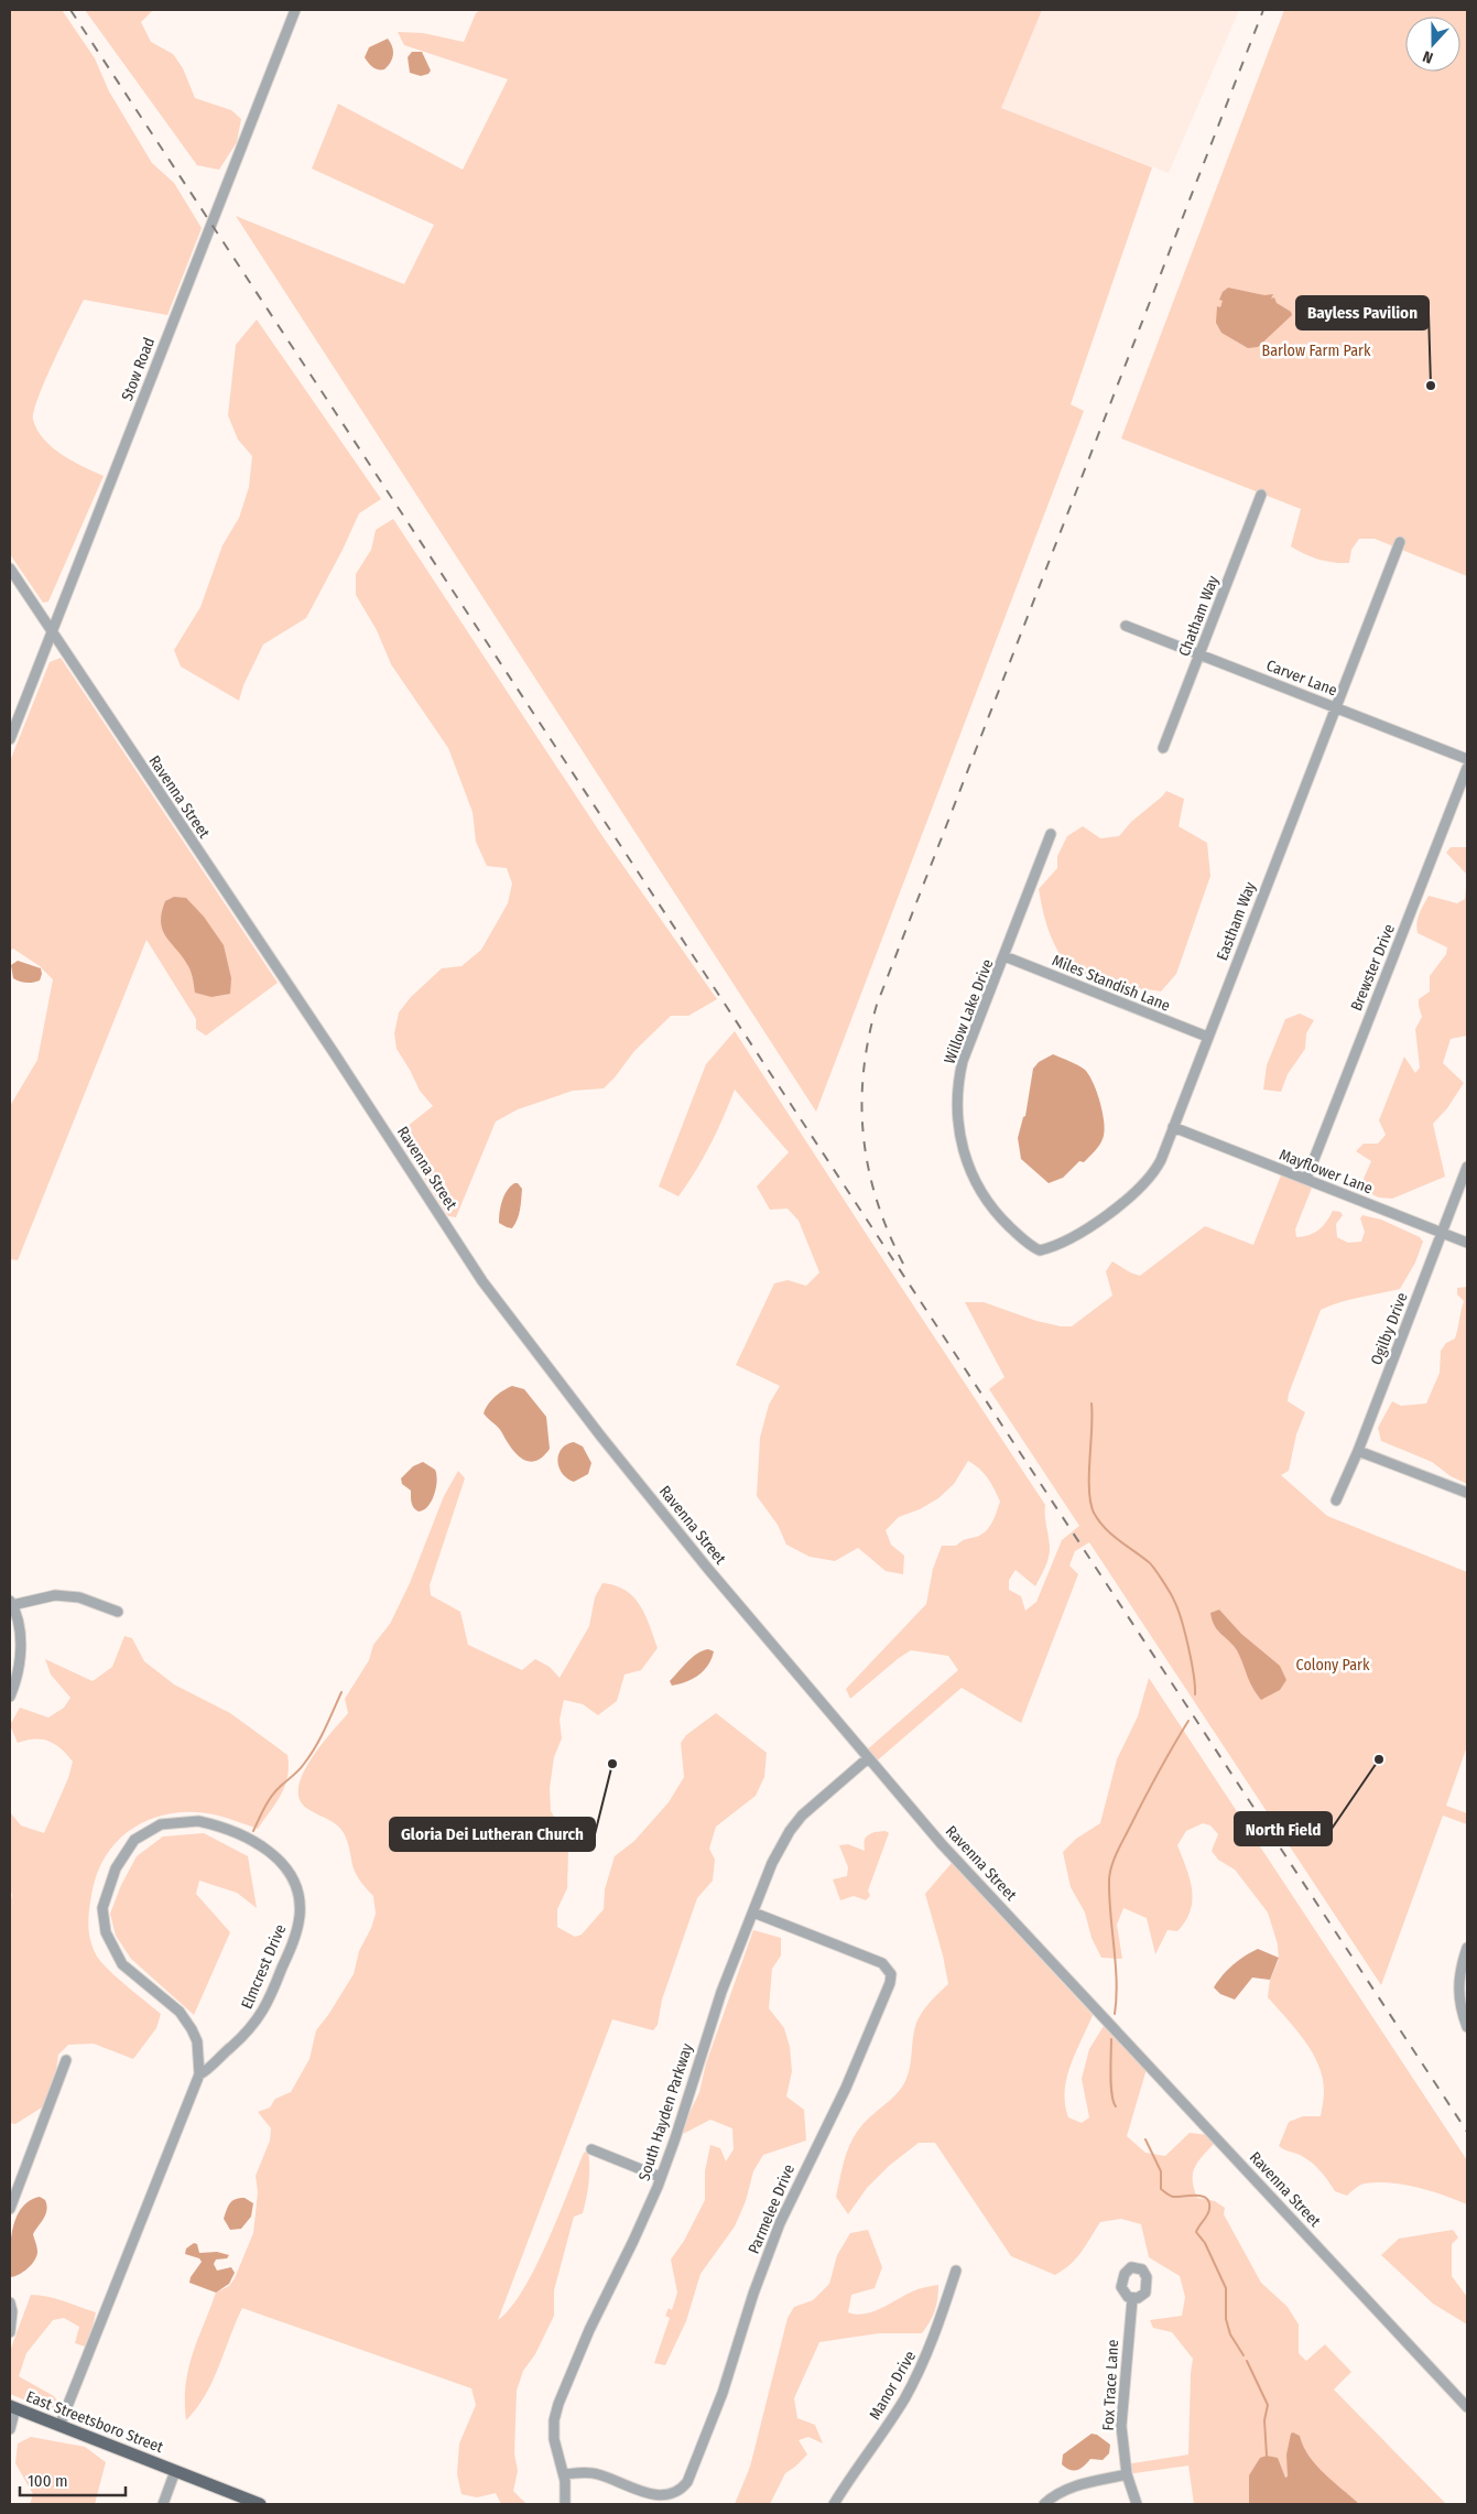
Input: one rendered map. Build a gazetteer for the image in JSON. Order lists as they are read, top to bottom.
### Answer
{
  "streets": {
    "main road": ["East Streetsboro Street"],
    "street": [
      "Stow Road",
      "Chatham Way",
      "Carver Lane",
      "Ravenna Street",
      "Eastham Way",
      "Brewster Drive",
      "Miles Standish Lane",
      "Willow Lake Drive",
      "Mayflower Lane",
      "Ogilby Drive",
      "Elmcrest Drive",
      "South Hayden Parkway",
      "Parmelee Drive",
      "Manor Drive",
      "Fox Trace Lane"
    ]
  },
  "crossings": [
    ["Stow Road", "Ravenna Street"],
    ["Chatham Way", "Carver Lane"],
    ["Carver Lane", "Eastham Way"],
    ["Ravenna Street", "South Hayden Parkway"],
    ["Eastham Way", "Miles Standish Lane"],
    ["Eastham Way", "Willow Lake Drive"],
    ["Eastham Way", "Mayflower Lane"],
    ["Brewster Drive", "Mayflower Lane"],
    ["Miles Standish Lane", "Willow Lake Drive"],
    ["Mayflower Lane", "Ogilby Drive"],
    ["Elmcrest Drive", "East Streetsboro Street"],
    ["South Hayden Parkway", "Parmelee Drive"]
  ],
  "parks": ["Barlow Farm Park", "Colony Park"],
  "places": ["Bayless Pavilion", "North Field", "Gloria Dei Lutheran Church"],
  "scale_bar": "100 m",
  "north": "bottom"
}
